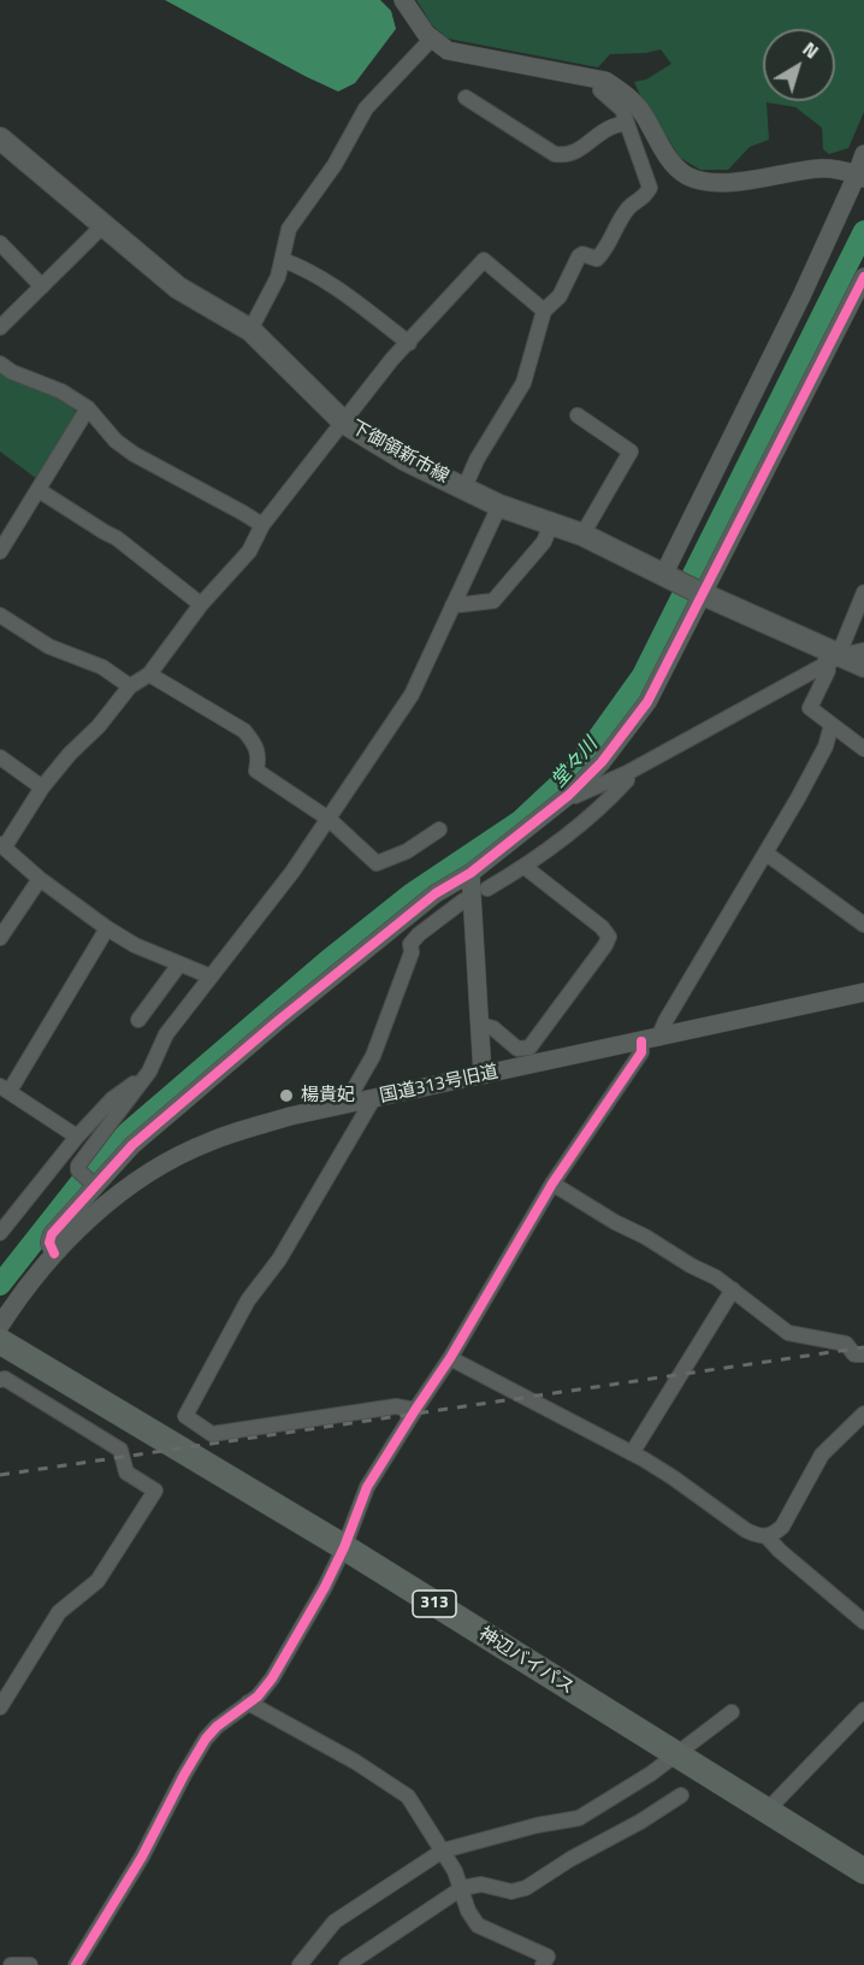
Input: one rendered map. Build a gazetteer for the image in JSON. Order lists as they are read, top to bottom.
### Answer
{
  "streets": {
    "highway": ["313", "神辺バイパス"],
    "main road": ["下御領新市線"],
    "street": ["国道313号旧道"]
  },
  "water": ["堂々川"],
  "places": ["楊貴妃"],
  "north": "top right"
}
